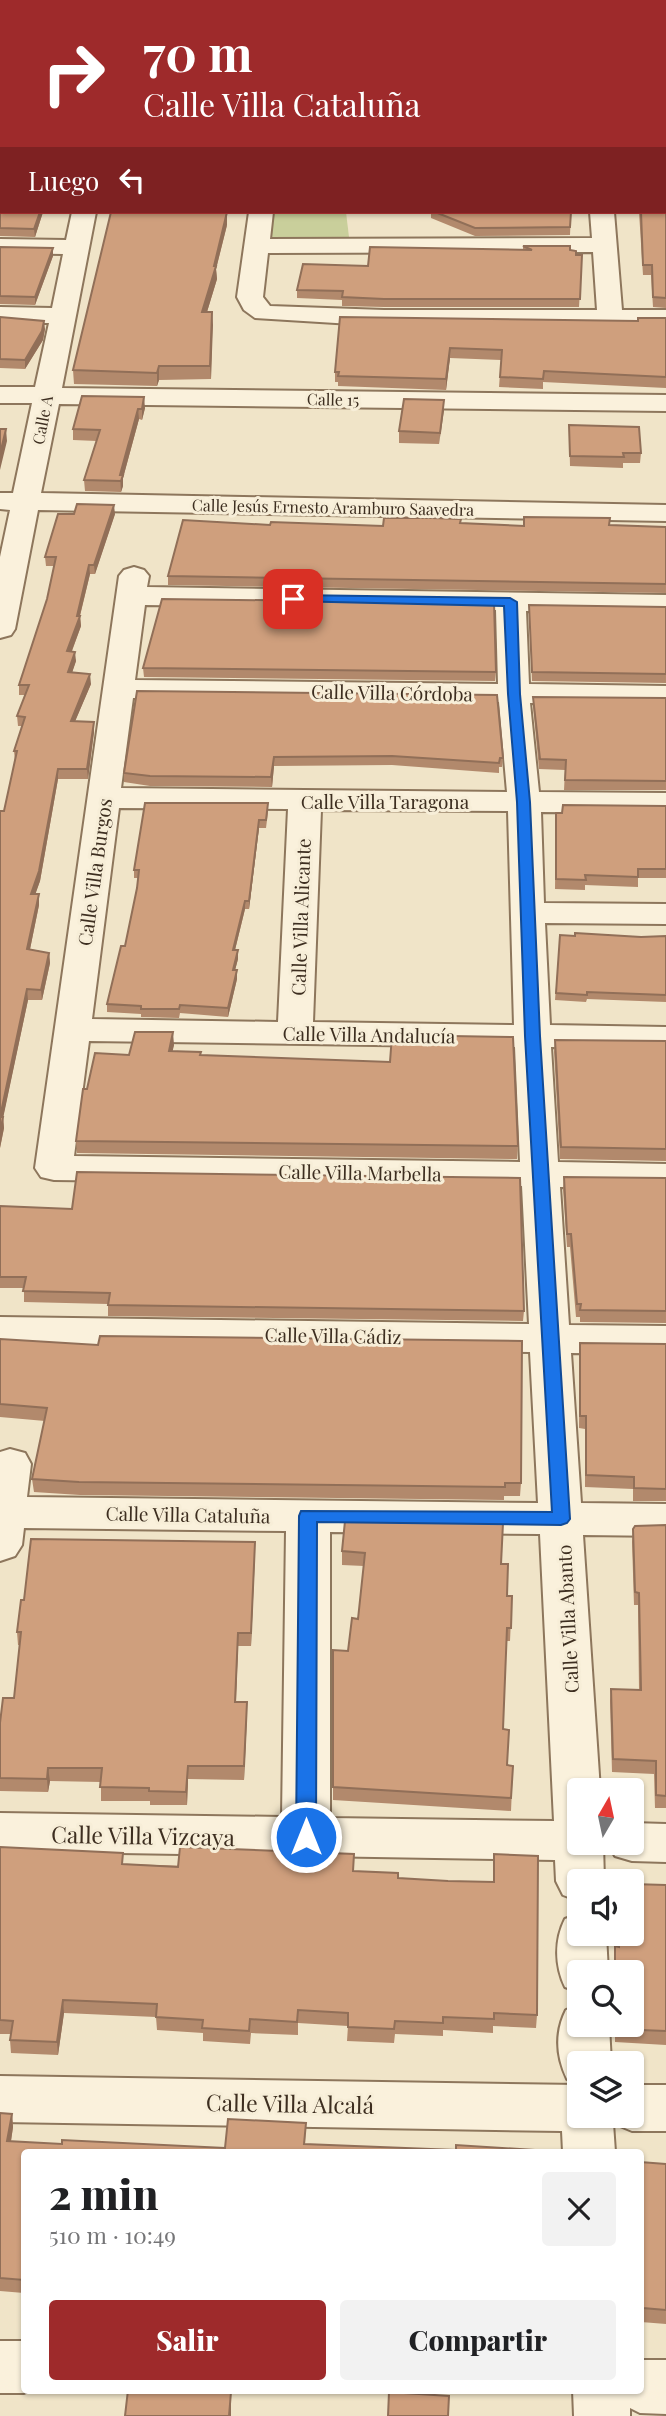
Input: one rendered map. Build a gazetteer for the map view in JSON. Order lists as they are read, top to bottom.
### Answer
{
  "streets": {
    "street": [
      "Calle 15",
      "Calle A",
      "Calle Jesús Ernesto Aramburo Saavedra",
      "Calle Villa Córdoba",
      "Calle Villa Taragona",
      "Calle Villa Burgos",
      "Calle Villa Alicante",
      "Calle Villa Andalucía",
      "Calle Villa Marbella",
      "Calle Villa Cádiz",
      "Calle Villa Cataluña",
      "Calle Villa Abanto",
      "Calle Villa Vizcaya",
      "Calle Villa Alcalá"
    ]
  },
  "crossings": [
    ["Calle 15", "Calle A"],
    ["Calle A", "Calle Jesús Ernesto Aramburo Saavedra"],
    ["Calle Villa Córdoba", "Calle Villa Burgos"],
    ["Calle Villa Córdoba", "Calle Villa Abanto"],
    ["Calle Villa Taragona", "Calle Villa Burgos"],
    ["Calle Villa Taragona", "Calle Villa Alicante"],
    ["Calle Villa Taragona", "Calle Villa Abanto"],
    ["Calle Villa Burgos", "Calle Villa Andalucía"],
    ["Calle Villa Burgos", "Calle Villa Marbella"],
    ["Calle Villa Burgos", "Calle Villa Abanto"],
    ["Calle Villa Alicante", "Calle Villa Andalucía"],
    ["Calle Villa Andalucía", "Calle Villa Abanto"],
    ["Calle Villa Marbella", "Calle Villa Abanto"],
    ["Calle Villa Cádiz", "Calle Villa Abanto"],
    ["Calle Villa Cataluña", "Calle Villa Abanto"]
  ],
  "north": "top",
  "page": {
    "turn": ["70 m", "Calle Villa Cataluña"],
    "then": "Luego",
    "heading": ["2 min", "510 m · 10:49"],
    "buttons": ["Salir", "Compartir"]
  }
}
